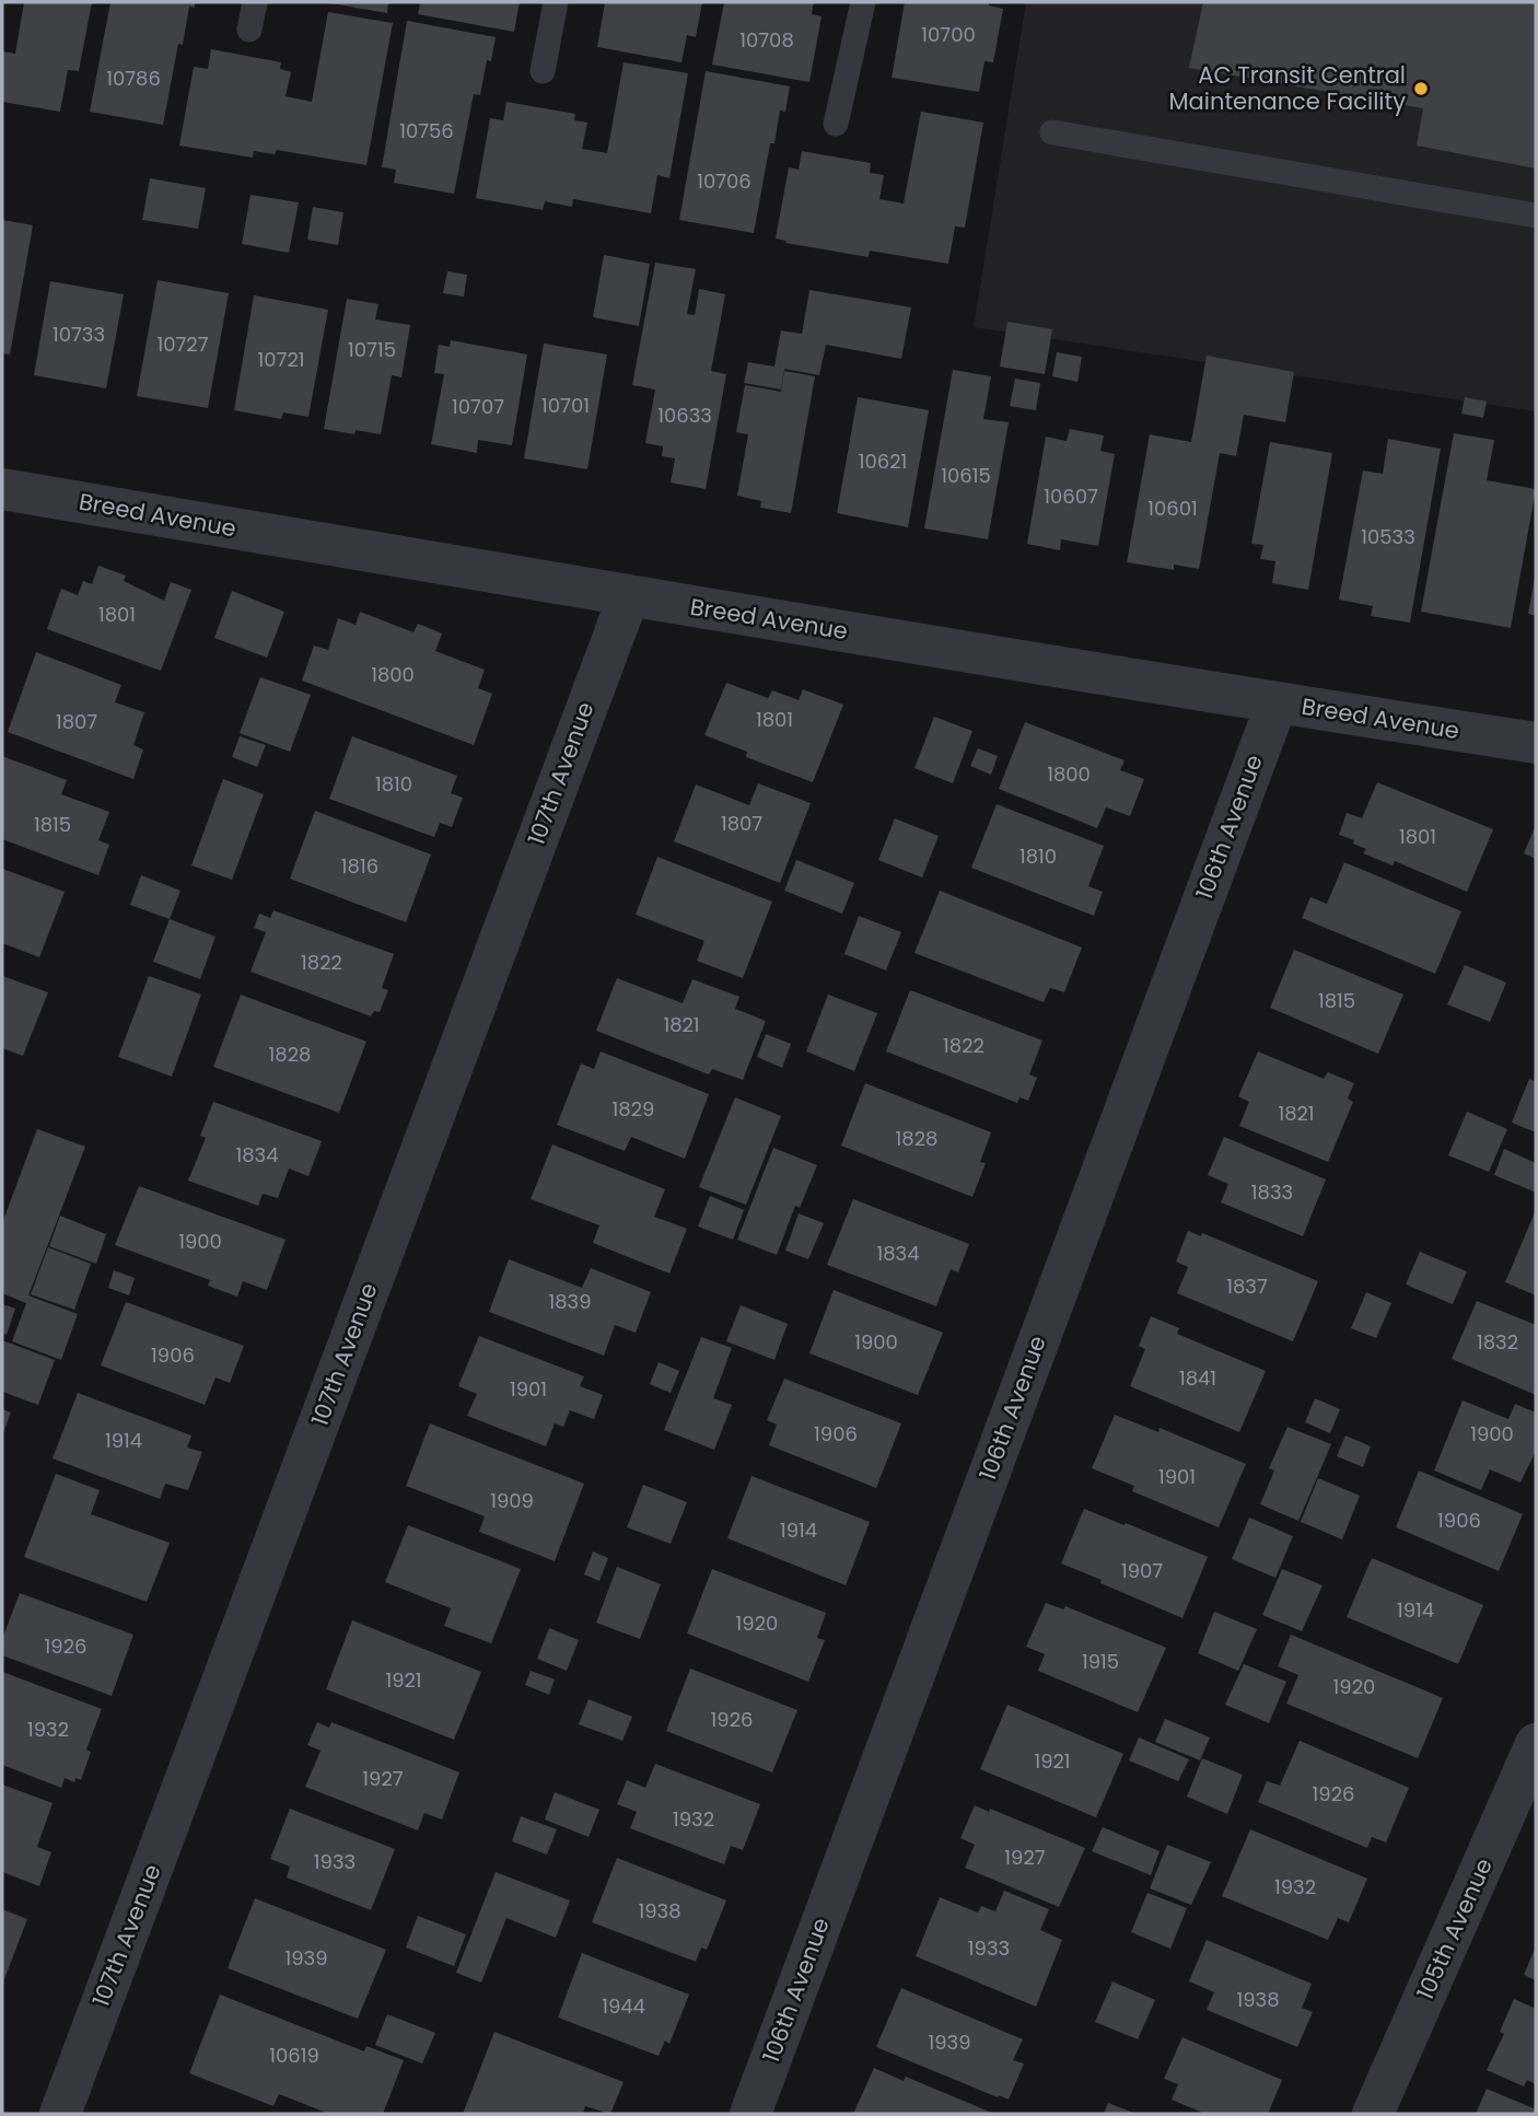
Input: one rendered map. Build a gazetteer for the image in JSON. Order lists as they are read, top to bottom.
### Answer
{
  "streets": {
    "street": [
      "Breed Avenue",
      "107th Avenue",
      "106th Avenue",
      "105th Avenue"
    ]
  },
  "crossings": [
    ["Breed Avenue", "107th Avenue"],
    ["Breed Avenue", "106th Avenue"]
  ],
  "places": ["AC Transit Central Maintenance Facility"],
  "house_numbers": [
    "10700",
    "10708",
    "10786",
    "10756",
    "10706",
    "10733",
    "10727",
    "10715",
    "10721",
    "10701",
    "10707",
    "10633",
    "10621",
    "10615",
    "10607",
    "10601",
    "10533",
    "1801",
    "1800",
    "1801",
    "1807",
    "1800",
    "1810",
    "1807",
    "1815",
    "1801",
    "1810",
    "1816",
    "1822",
    "1815",
    "1821",
    "1822",
    "1828",
    "1829",
    "1821",
    "1828",
    "1834",
    "1833",
    "1900",
    "1834",
    "1837",
    "1839",
    "1900",
    "1832",
    "1906",
    "1841",
    "1901",
    "1906",
    "1900",
    "1914",
    "1901",
    "1909",
    "1906",
    "1914",
    "1907",
    "1914",
    "1920",
    "1926",
    "1915",
    "1921",
    "1920",
    "1926",
    "1932",
    "1921",
    "1927",
    "1926",
    "1932",
    "1927",
    "1933",
    "1932",
    "1938",
    "1933",
    "1939",
    "1938",
    "1944",
    "1939",
    "10619"
  ]
}
